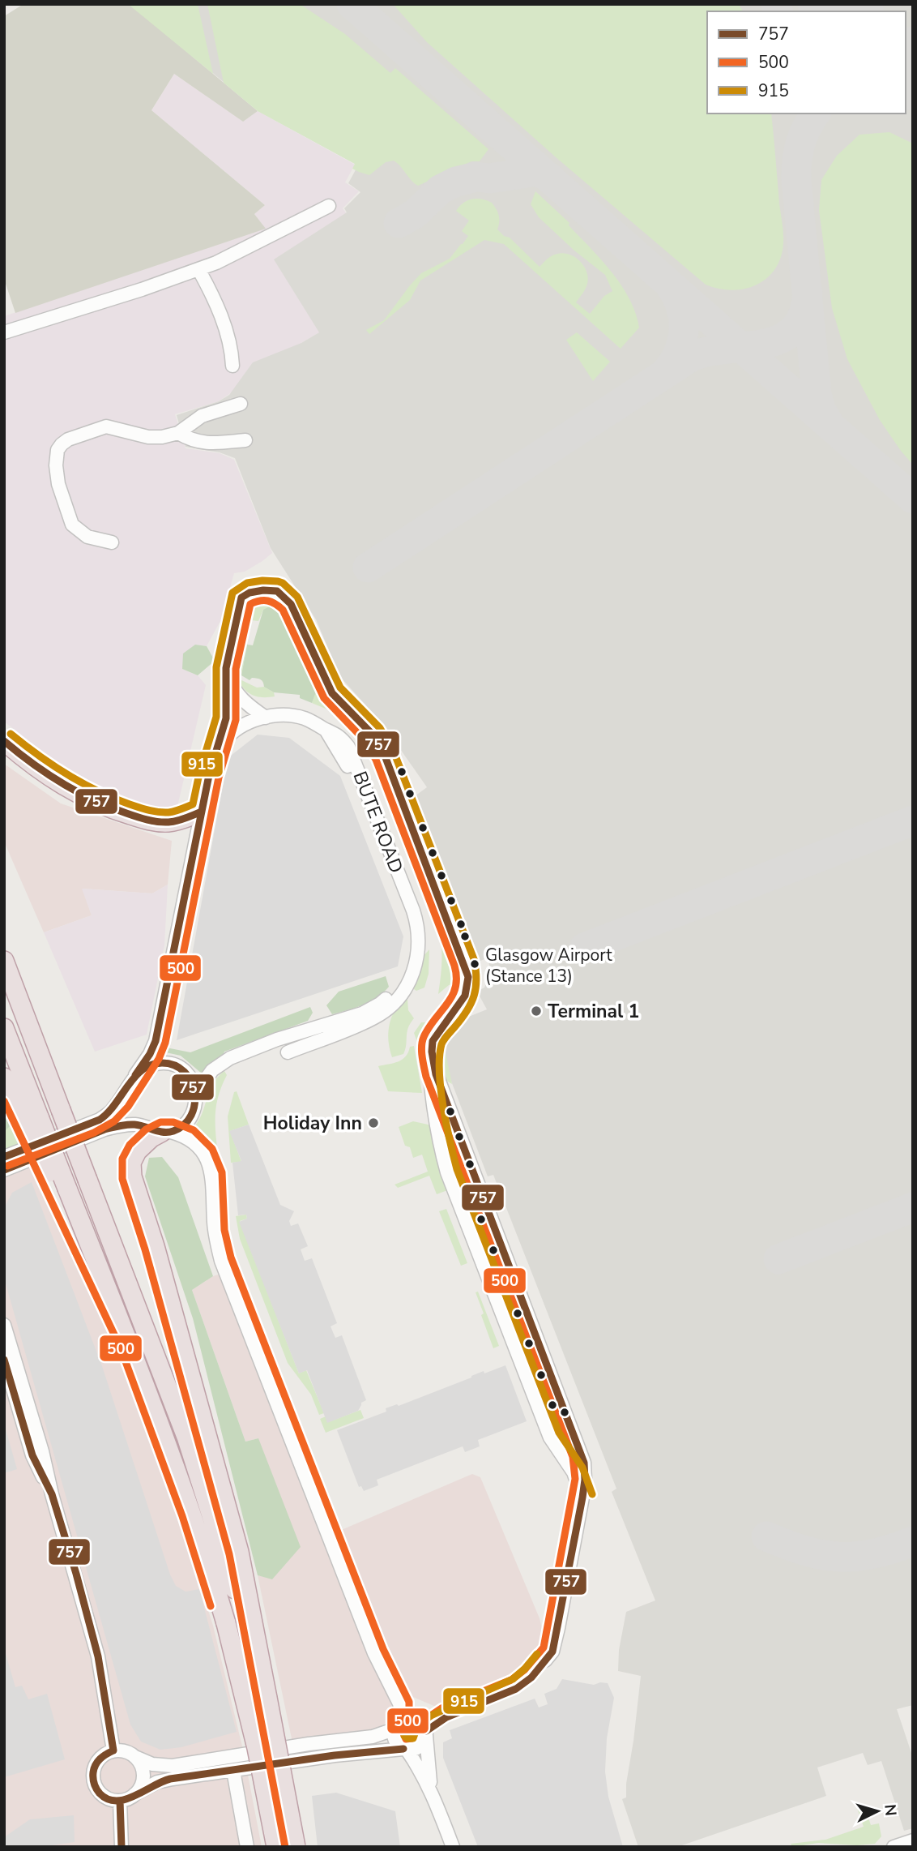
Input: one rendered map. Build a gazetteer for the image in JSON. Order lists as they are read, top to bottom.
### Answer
{
  "streets": {
    "street": ["BUTE ROAD"]
  },
  "places": ["Glasgow Airport (Stance 13)", "Terminal 1", "Holiday Inn"],
  "lines": ["transit line 915", "transit line 757", "transit line 500"],
  "legend": ["757", "500", "915"],
  "north": "right"
}
